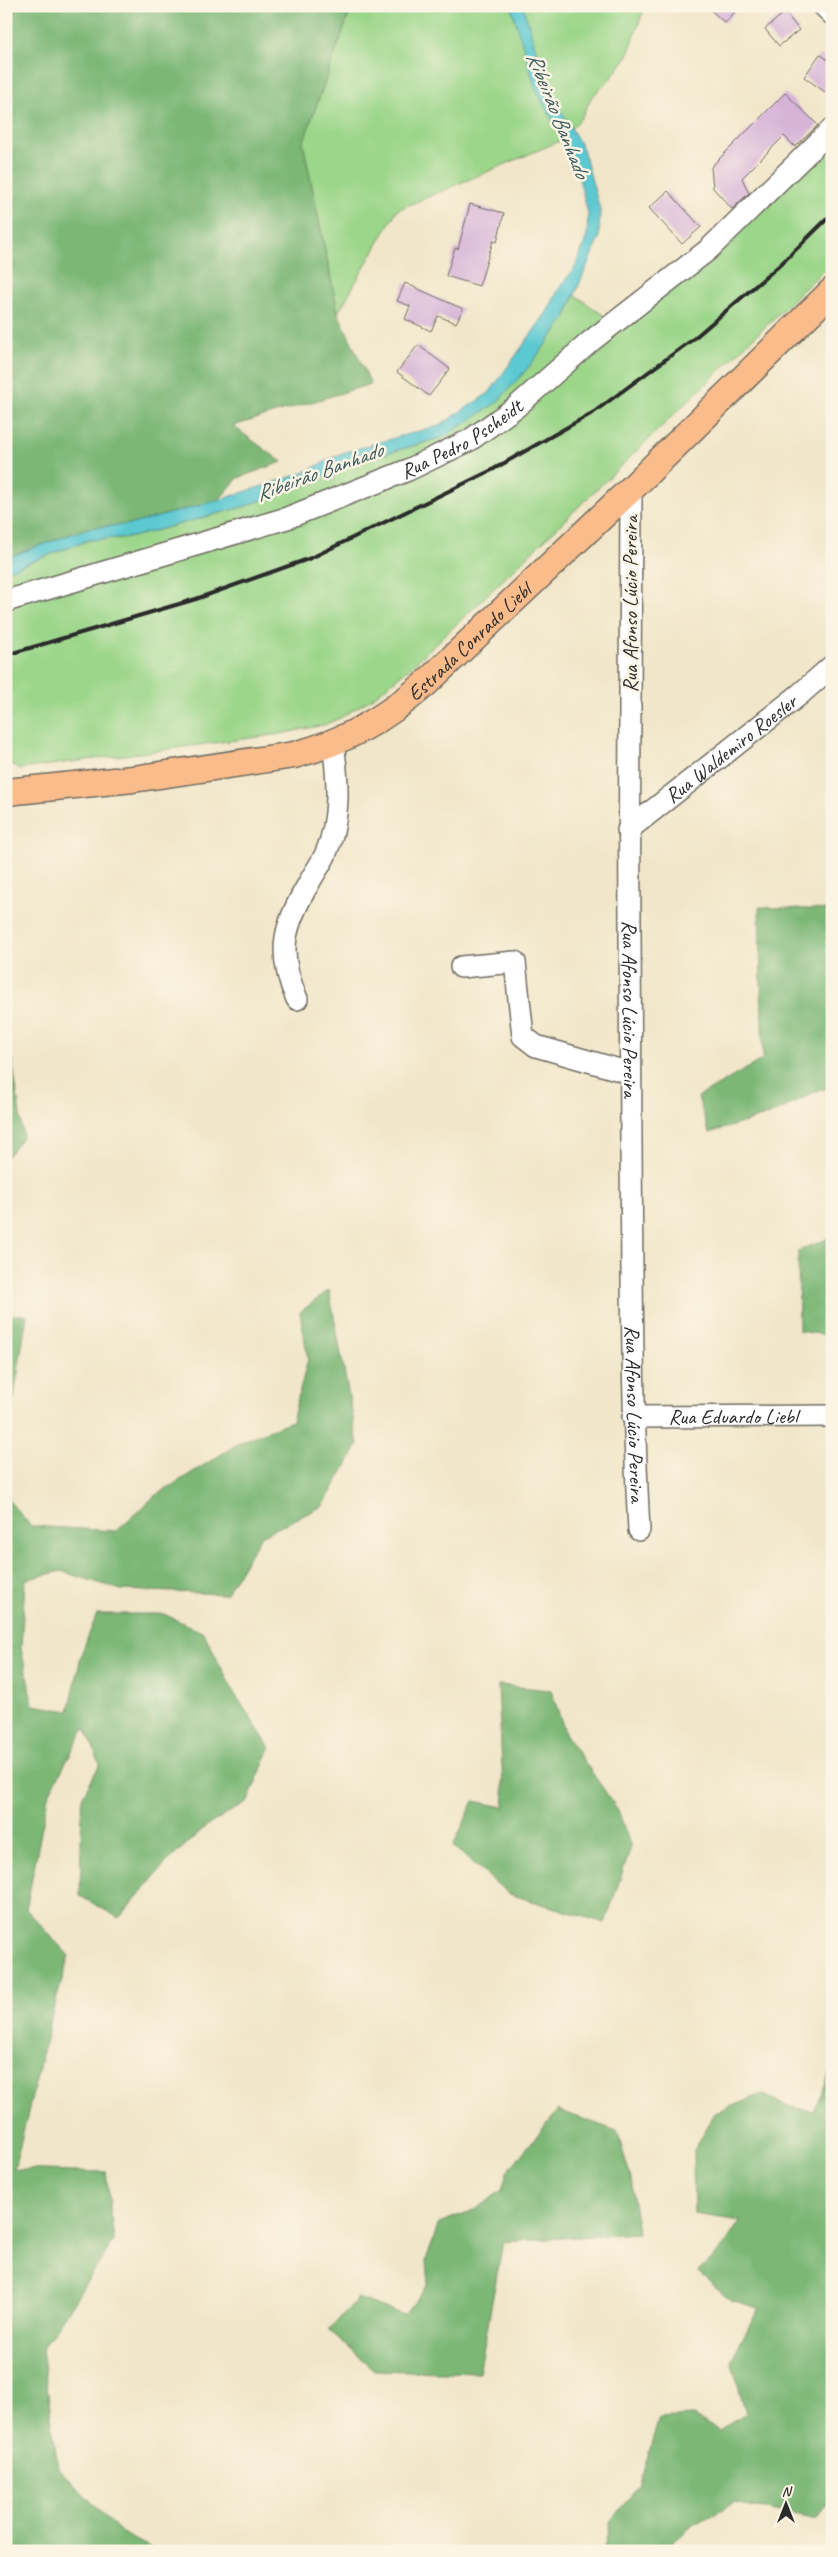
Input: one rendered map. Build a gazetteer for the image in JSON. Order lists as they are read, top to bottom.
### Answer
{
  "streets": {
    "main road": ["Estrada Conrado Liebl"],
    "street": [
      "Rua Pedro Pscheidt",
      "Rua Afonso Lúcio Pereira",
      "Rua Waldemiro Roesler",
      "Rua Eduardo Liebl"
    ]
  },
  "crossings": [
    ["Rua Afonso Lúcio Pereira", "Estrada Conrado Liebl"],
    ["Rua Afonso Lúcio Pereira", "Rua Waldemiro Roesler"],
    ["Rua Afonso Lúcio Pereira", "Rua Eduardo Liebl"]
  ],
  "water": ["Ribeirão Banhado"],
  "north": "top"
}
